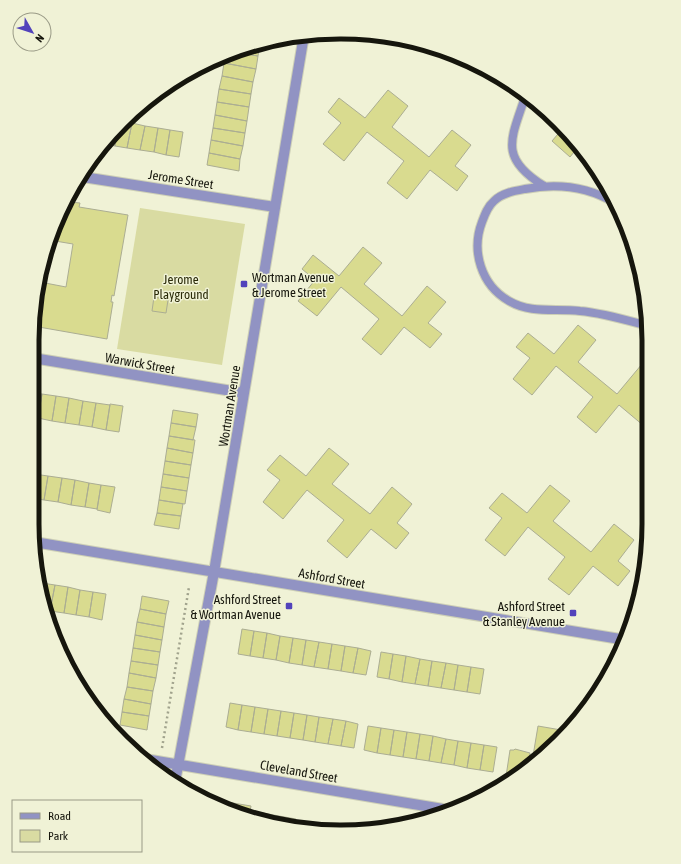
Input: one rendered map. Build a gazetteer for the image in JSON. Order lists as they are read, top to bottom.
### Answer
{
  "streets": {
    "street": [
      "Jerome Street",
      "Warwick Street",
      "Wortman Avenue",
      "Ashford Street",
      "Cleveland Street"
    ]
  },
  "crossings": [
    ["Jerome Street", "Wortman Avenue"],
    ["Warwick Street", "Wortman Avenue"],
    ["Wortman Avenue", "Ashford Street"],
    ["Wortman Avenue", "Cleveland Street"]
  ],
  "parks": ["Jerome Playground"],
  "places": {
    "transit": ["Wortman Avenue & Jerome Street", "Ashford Street & Wortman Avenue", "Ashford Street & Stanley Avenue"]
  },
  "legend": ["Road", "Park"],
  "north": "bottom right"
}
